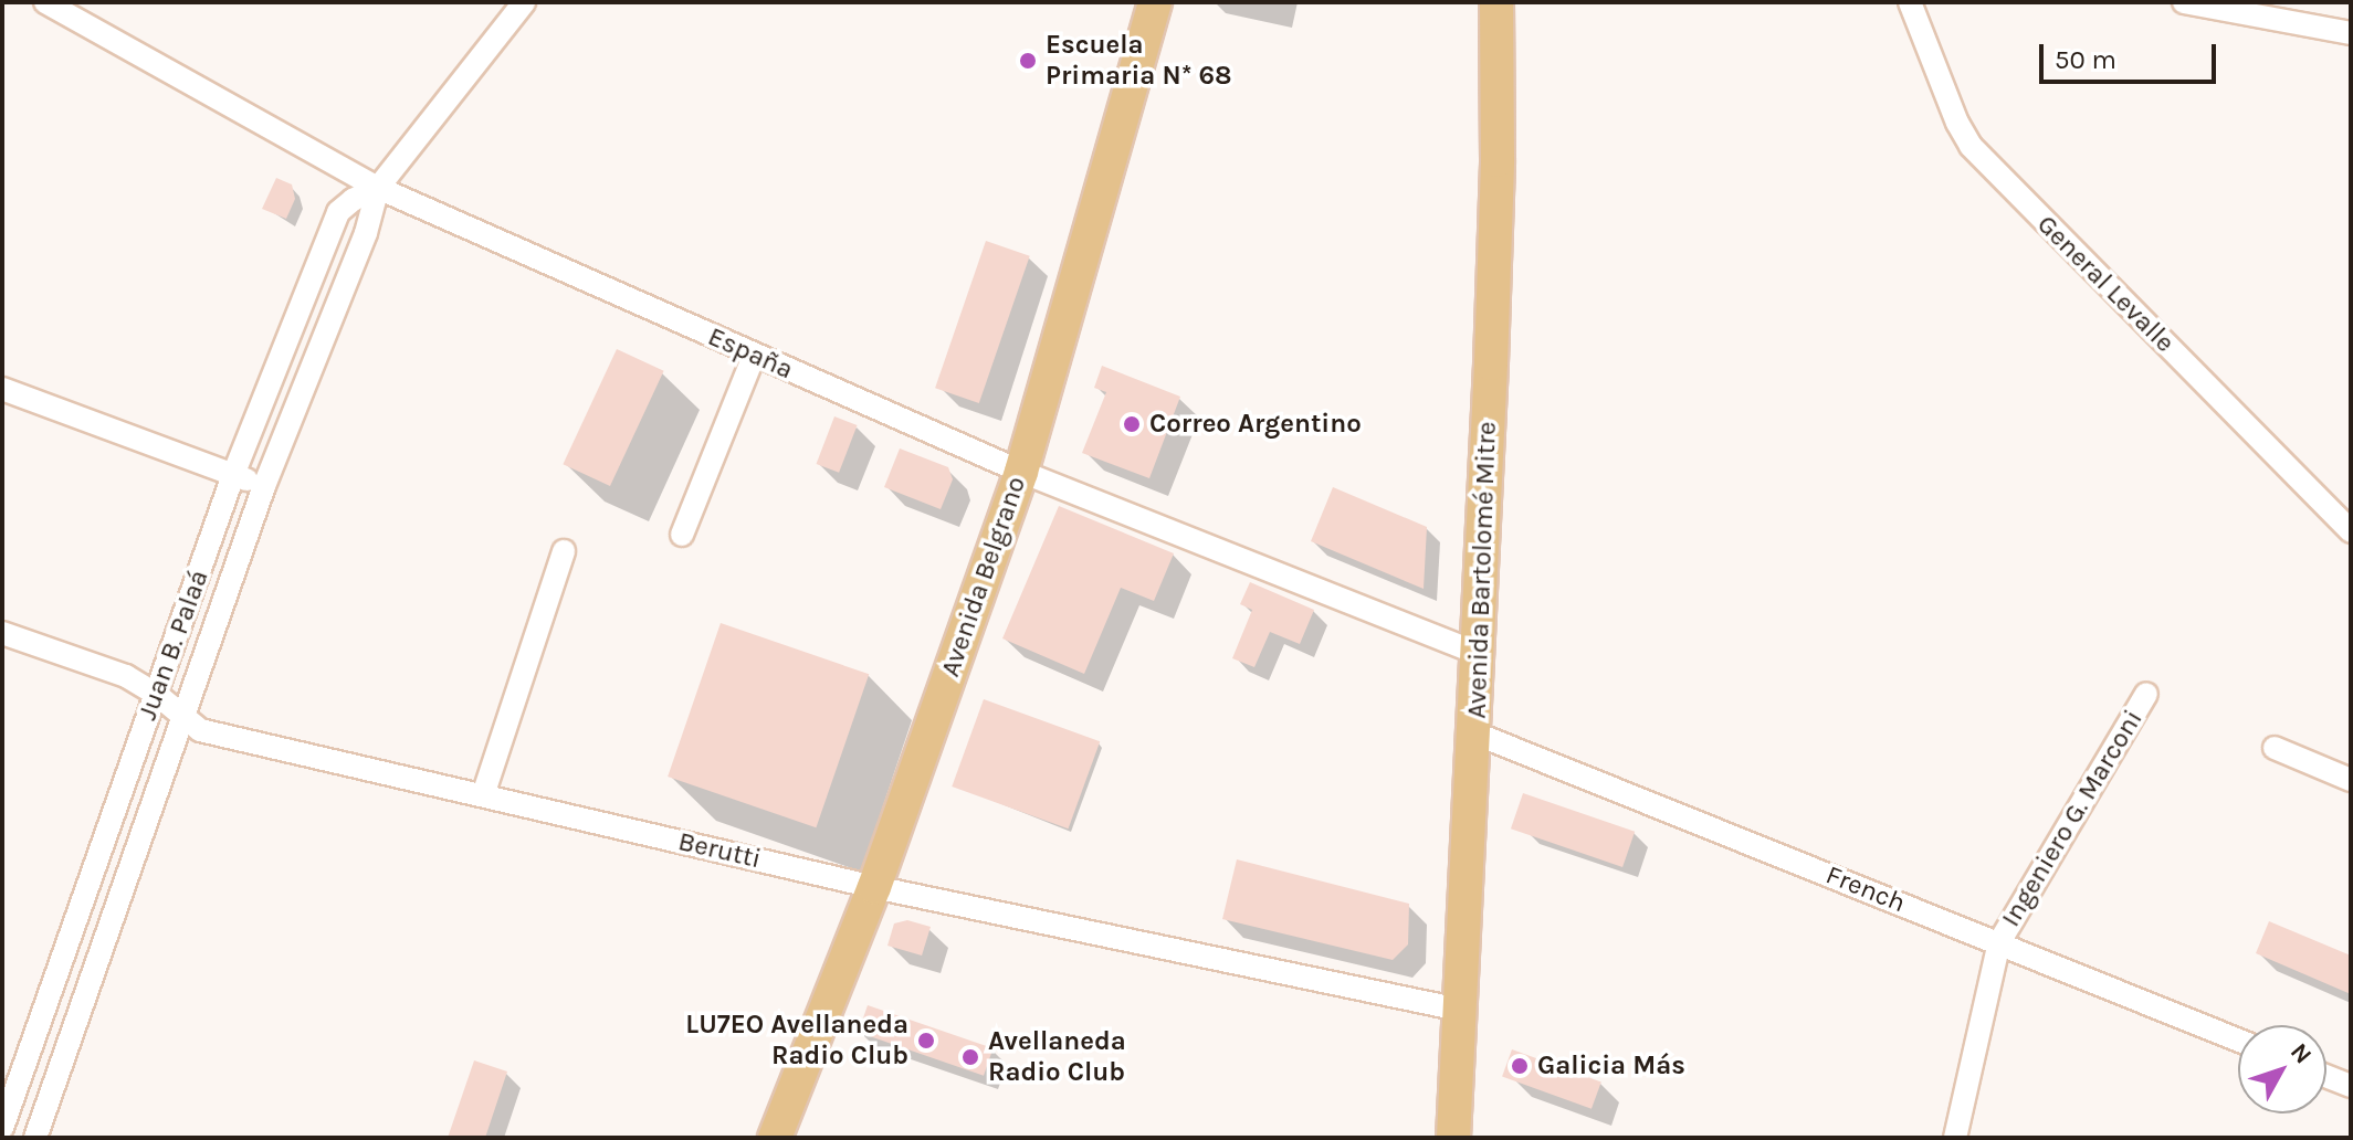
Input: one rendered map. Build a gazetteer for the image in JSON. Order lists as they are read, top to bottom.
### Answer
{
  "streets": {
    "main road": ["Avenida Bartolomé Mitre", "Avenida Belgrano"],
    "street": [
      "General Levalle",
      "España",
      "Juan B. Palaá",
      "Ingeniero G. Marconi",
      "Berutti",
      "French"
    ]
  },
  "crossings": [
    ["España", "Avenida Bartolomé Mitre"],
    ["España", "Avenida Belgrano"],
    ["España", "Juan B. Palaá"],
    ["Avenida Bartolomé Mitre", "Berutti"],
    ["Avenida Bartolomé Mitre", "French"],
    ["Avenida Belgrano", "Berutti"],
    ["Juan B. Palaá", "Berutti"],
    ["Ingeniero G. Marconi", "French"]
  ],
  "places": [
    "Escuela Primaria N* 68",
    "Correo Argentino",
    "LU7EO Avellaneda Radio Club",
    "Avellaneda Radio Club",
    "Galicia Más"
  ],
  "scale_bar": "50 m",
  "north": "top right"
}
